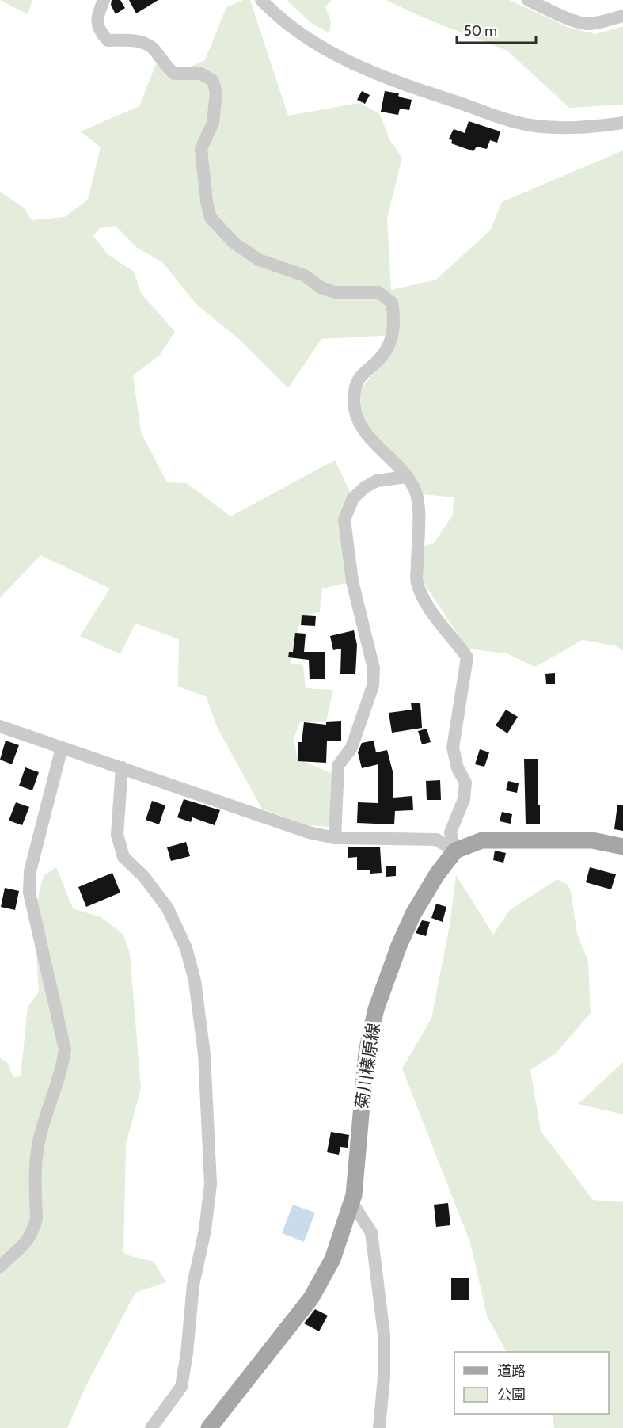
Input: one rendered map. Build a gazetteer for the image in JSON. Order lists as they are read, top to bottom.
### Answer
{
  "streets": {
    "main road": ["菊川榛原線"]
  },
  "legend": ["道路", "公園"],
  "scale_bar": "50 m"
}
